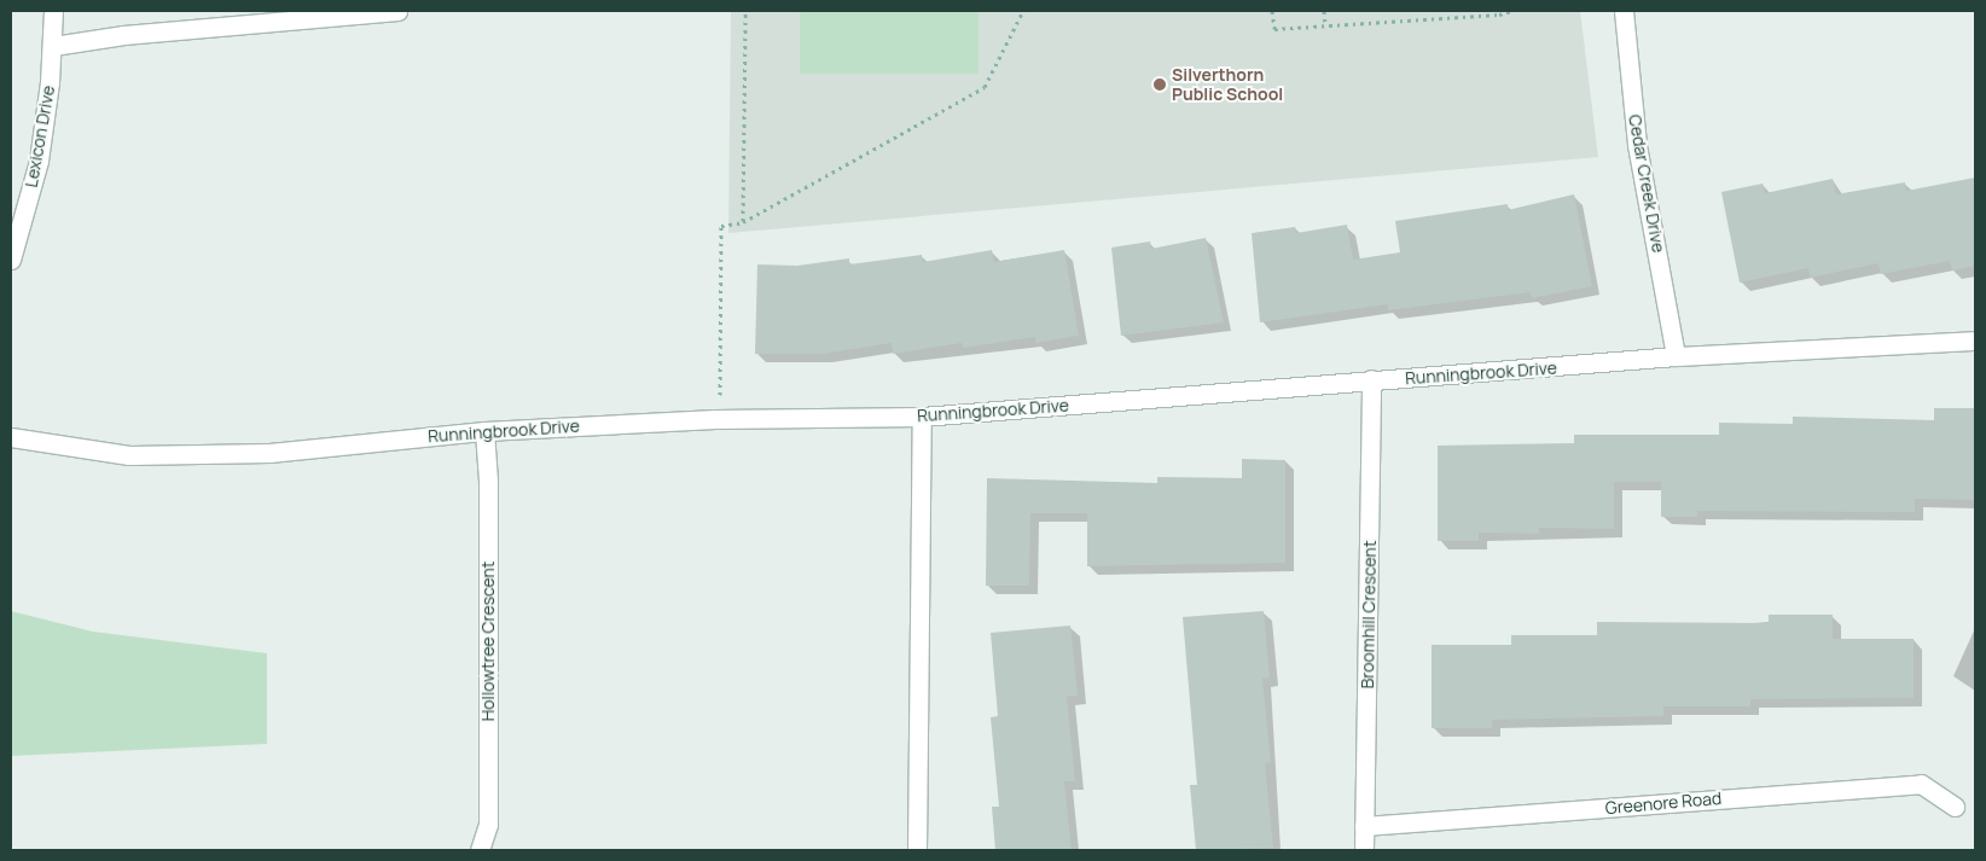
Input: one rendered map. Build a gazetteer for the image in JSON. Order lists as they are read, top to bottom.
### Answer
{
  "streets": {
    "street": [
      "Lexicon Drive",
      "Cedar Creek Drive",
      "Runningbrook Drive",
      "Broomhill Crescent",
      "Hollowtree Crescent",
      "Greenore Road"
    ]
  },
  "crossings": [
    ["Cedar Creek Drive", "Runningbrook Drive"],
    ["Runningbrook Drive", "Broomhill Crescent"],
    ["Runningbrook Drive", "Hollowtree Crescent"],
    ["Broomhill Crescent", "Greenore Road"]
  ],
  "places": ["Silverthorn Public School"]
}
